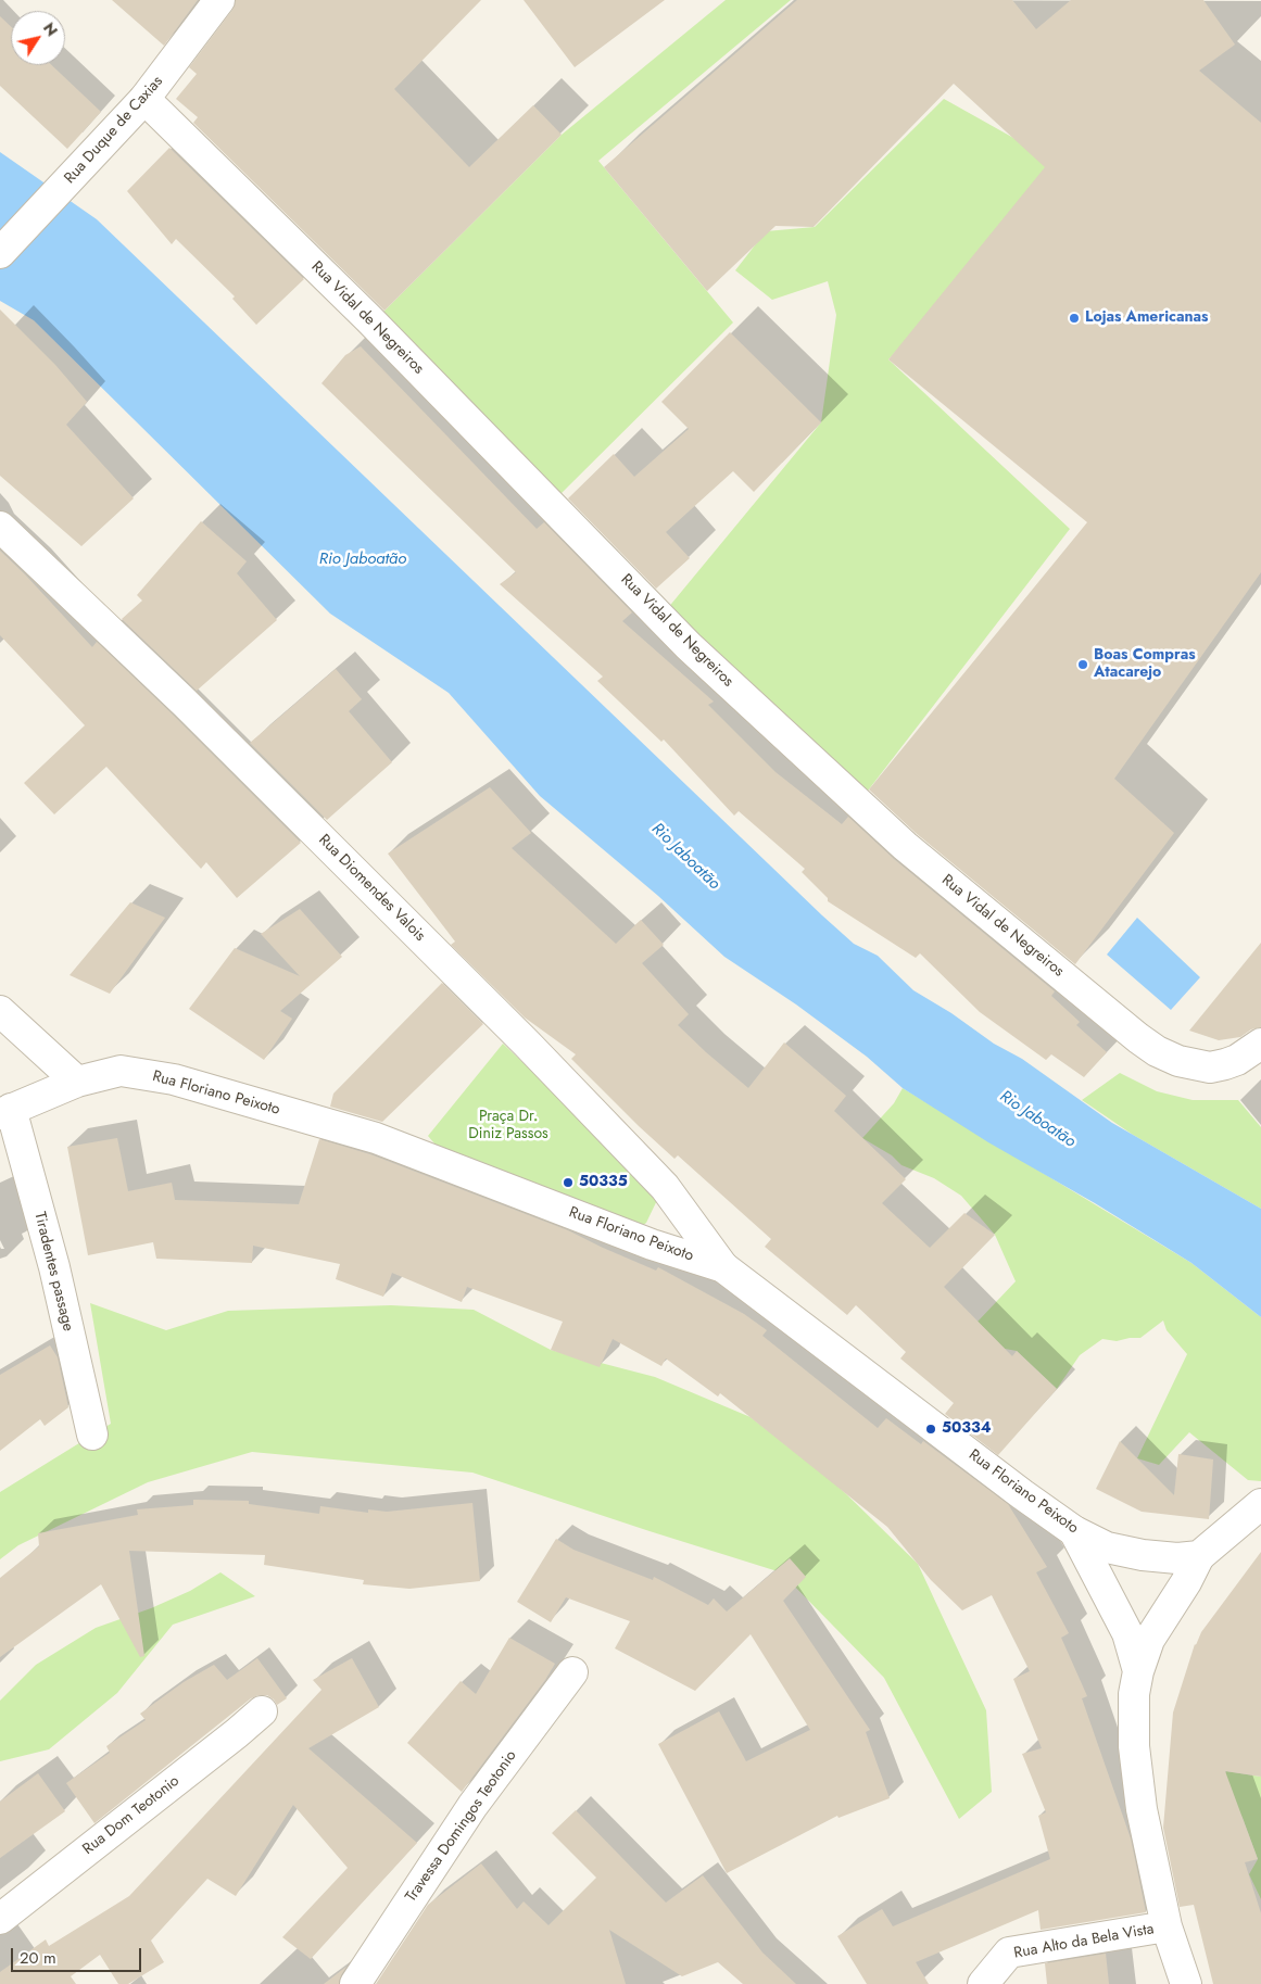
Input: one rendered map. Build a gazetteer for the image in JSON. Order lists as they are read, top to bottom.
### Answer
{
  "streets": {
    "street": [
      "Rua Duque de Caxias",
      "Rua Vidal de Negreiros",
      "Rua Diomendes Valois",
      "Rua Floriano Peixoto",
      "Tiradentes passage",
      "Rua Dom Teotonio",
      "Travessa Domingos Teotonio",
      "Rua Alto da Bela Vista"
    ]
  },
  "crossings": [
    ["Rua Duque de Caxias", "Rua Vidal de Negreiros"],
    ["Rua Diomendes Valois", "Rua Floriano Peixoto"],
    ["Rua Floriano Peixoto", "Tiradentes passage"]
  ],
  "water": ["Rio Jaboatão"],
  "parks": ["Praça Dr. Diniz Passos"],
  "places": [
    "Lojas Americanas",
    "Boas Compras Atacarejo",
    "50335",
    "50334"
  ],
  "scale_bar": "20 m",
  "north": "top right"
}
